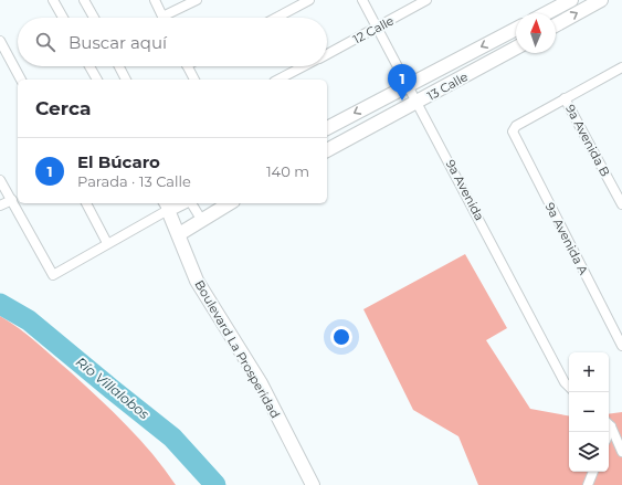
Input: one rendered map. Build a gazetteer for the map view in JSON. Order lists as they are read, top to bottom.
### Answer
{
  "streets": {
    "main road": ["13 Calle", "Boulevard La Prosperidad"],
    "street": [
      "12 Calle",
      "9a Avenida B",
      "9a Avenida",
      "9a Avenida A"
    ]
  },
  "crossings": [
    ["12 Calle", "9a Avenida"],
    ["13 Calle", "9a Avenida"],
    ["9a Avenida B", "9a Avenida A"]
  ],
  "water": ["Río Villalobos"],
  "north": "top",
  "page": {
    "search": "Buscar aquí",
    "pins": "1",
    "heading": "Cerca",
    "list": [
      {
        "mark": "1",
        "name": "El Búcaro",
        "note": "Parada · 13 Calle",
        "value": "140 m"
      }
    ],
    "map_buttons": ["+", "−"]
  }
}
